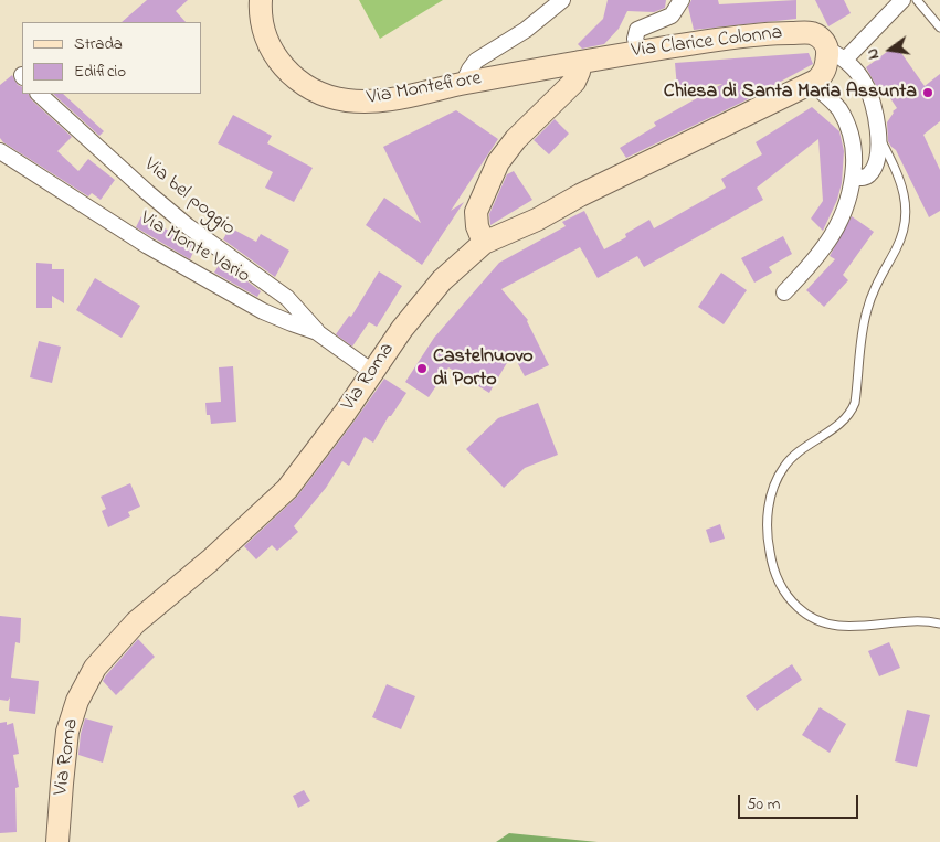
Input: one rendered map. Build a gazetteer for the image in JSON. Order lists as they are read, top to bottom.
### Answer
{
  "streets": {
    "main road": ["Via Clarice Colonna", "Via Montefiore", "Via Roma"],
    "street": ["Via bel poggio", "Via Monte Vario"]
  },
  "crossings": [
    ["Via Clarice Colonna", "Via Montefiore"],
    ["Via bel poggio", "Via Monte Vario"],
    ["Via Monte Vario", "Via Roma"]
  ],
  "places": ["Chiesa di Santa Maria Assunta", "Castelnuovo di Porto"],
  "legend": ["Strada", "Edificio"],
  "scale_bar": "50 m",
  "north": "left"
}
